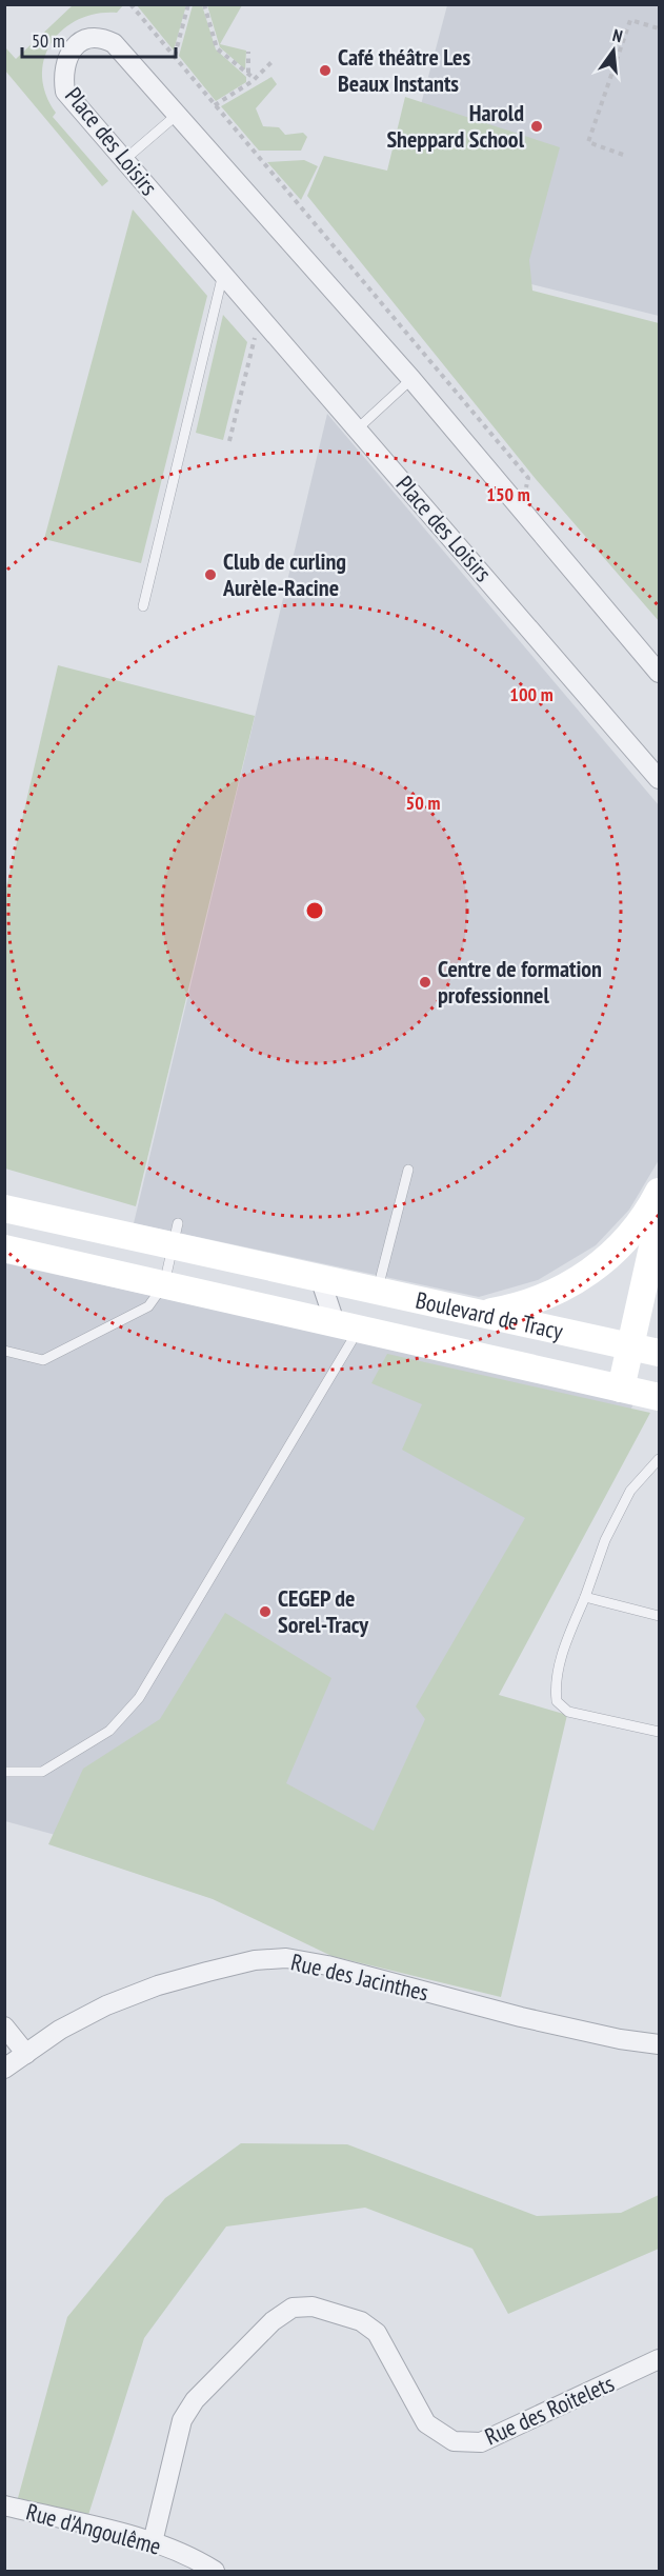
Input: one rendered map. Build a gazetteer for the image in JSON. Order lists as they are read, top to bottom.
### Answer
{
  "streets": {
    "street": [
      "Place des Loisirs",
      "Boulevard de Tracy",
      "Rue des Jacinthes",
      "Rue des Roitelets",
      "Rue d'Angoulême"
    ]
  },
  "crossings": [
    ["Rue des Roitelets", "Rue d'Angoulême"]
  ],
  "places": [
    "Café théâtre Les Beaux Instants",
    "Harold Sheppard School",
    "Club de curling Aurèle-Racine",
    "Centre de formation professionnel",
    "CEGEP de Sorel-Tracy"
  ],
  "scale_bar": "50 m",
  "north": "top",
  "rings": ["150 m", "100 m", "50 m"]
}
